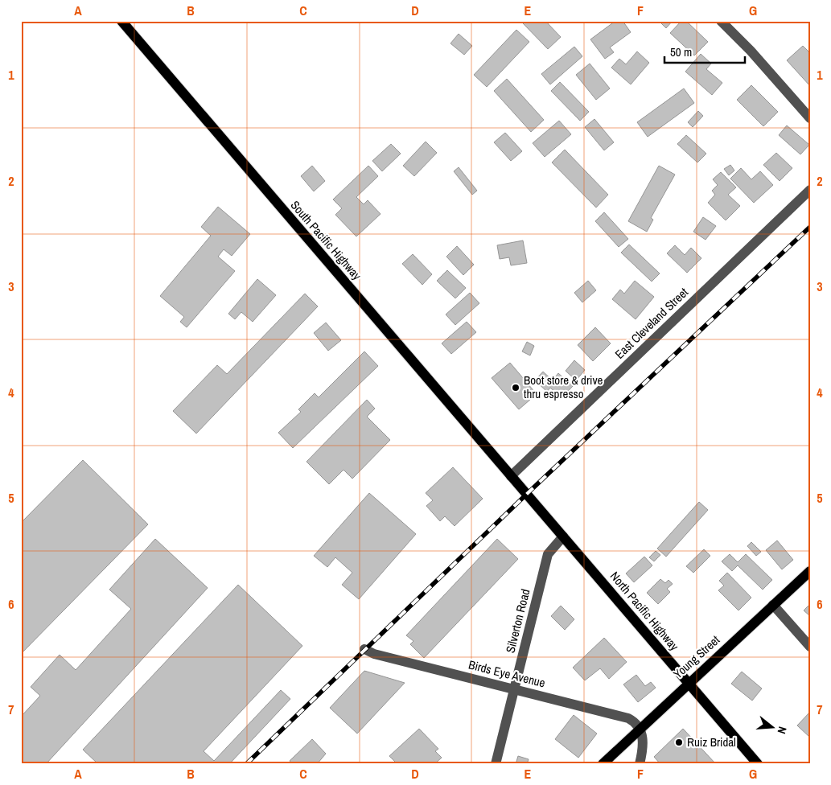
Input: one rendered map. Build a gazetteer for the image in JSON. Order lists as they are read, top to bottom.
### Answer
{
  "streets": {
    "main road": ["South Pacific Highway", "North Pacific Highway", "Young Street"],
    "street": ["East Cleveland Street", "Silverton Road", "Birds Eye Avenue"]
  },
  "crossings": [
    ["South Pacific Highway", "East Cleveland Street"],
    ["South Pacific Highway", "North Pacific Highway"],
    ["East Cleveland Street", "North Pacific Highway"],
    ["North Pacific Highway", "Silverton Road"],
    ["North Pacific Highway", "Young Street"],
    ["Silverton Road", "Birds Eye Avenue"],
    ["Young Street", "Birds Eye Avenue"]
  ],
  "places": ["Boot store & drive thru espresso", "Ruiz Bridal"],
  "scale_bar": "50 m",
  "north": "right",
  "grid": {
    "columns": [
      "A",
      "B",
      "C",
      "D",
      "E",
      "F",
      "G"
    ],
    "rows": [
      "1",
      "2",
      "3",
      "4",
      "5",
      "6",
      "7"
    ]
  }
}
